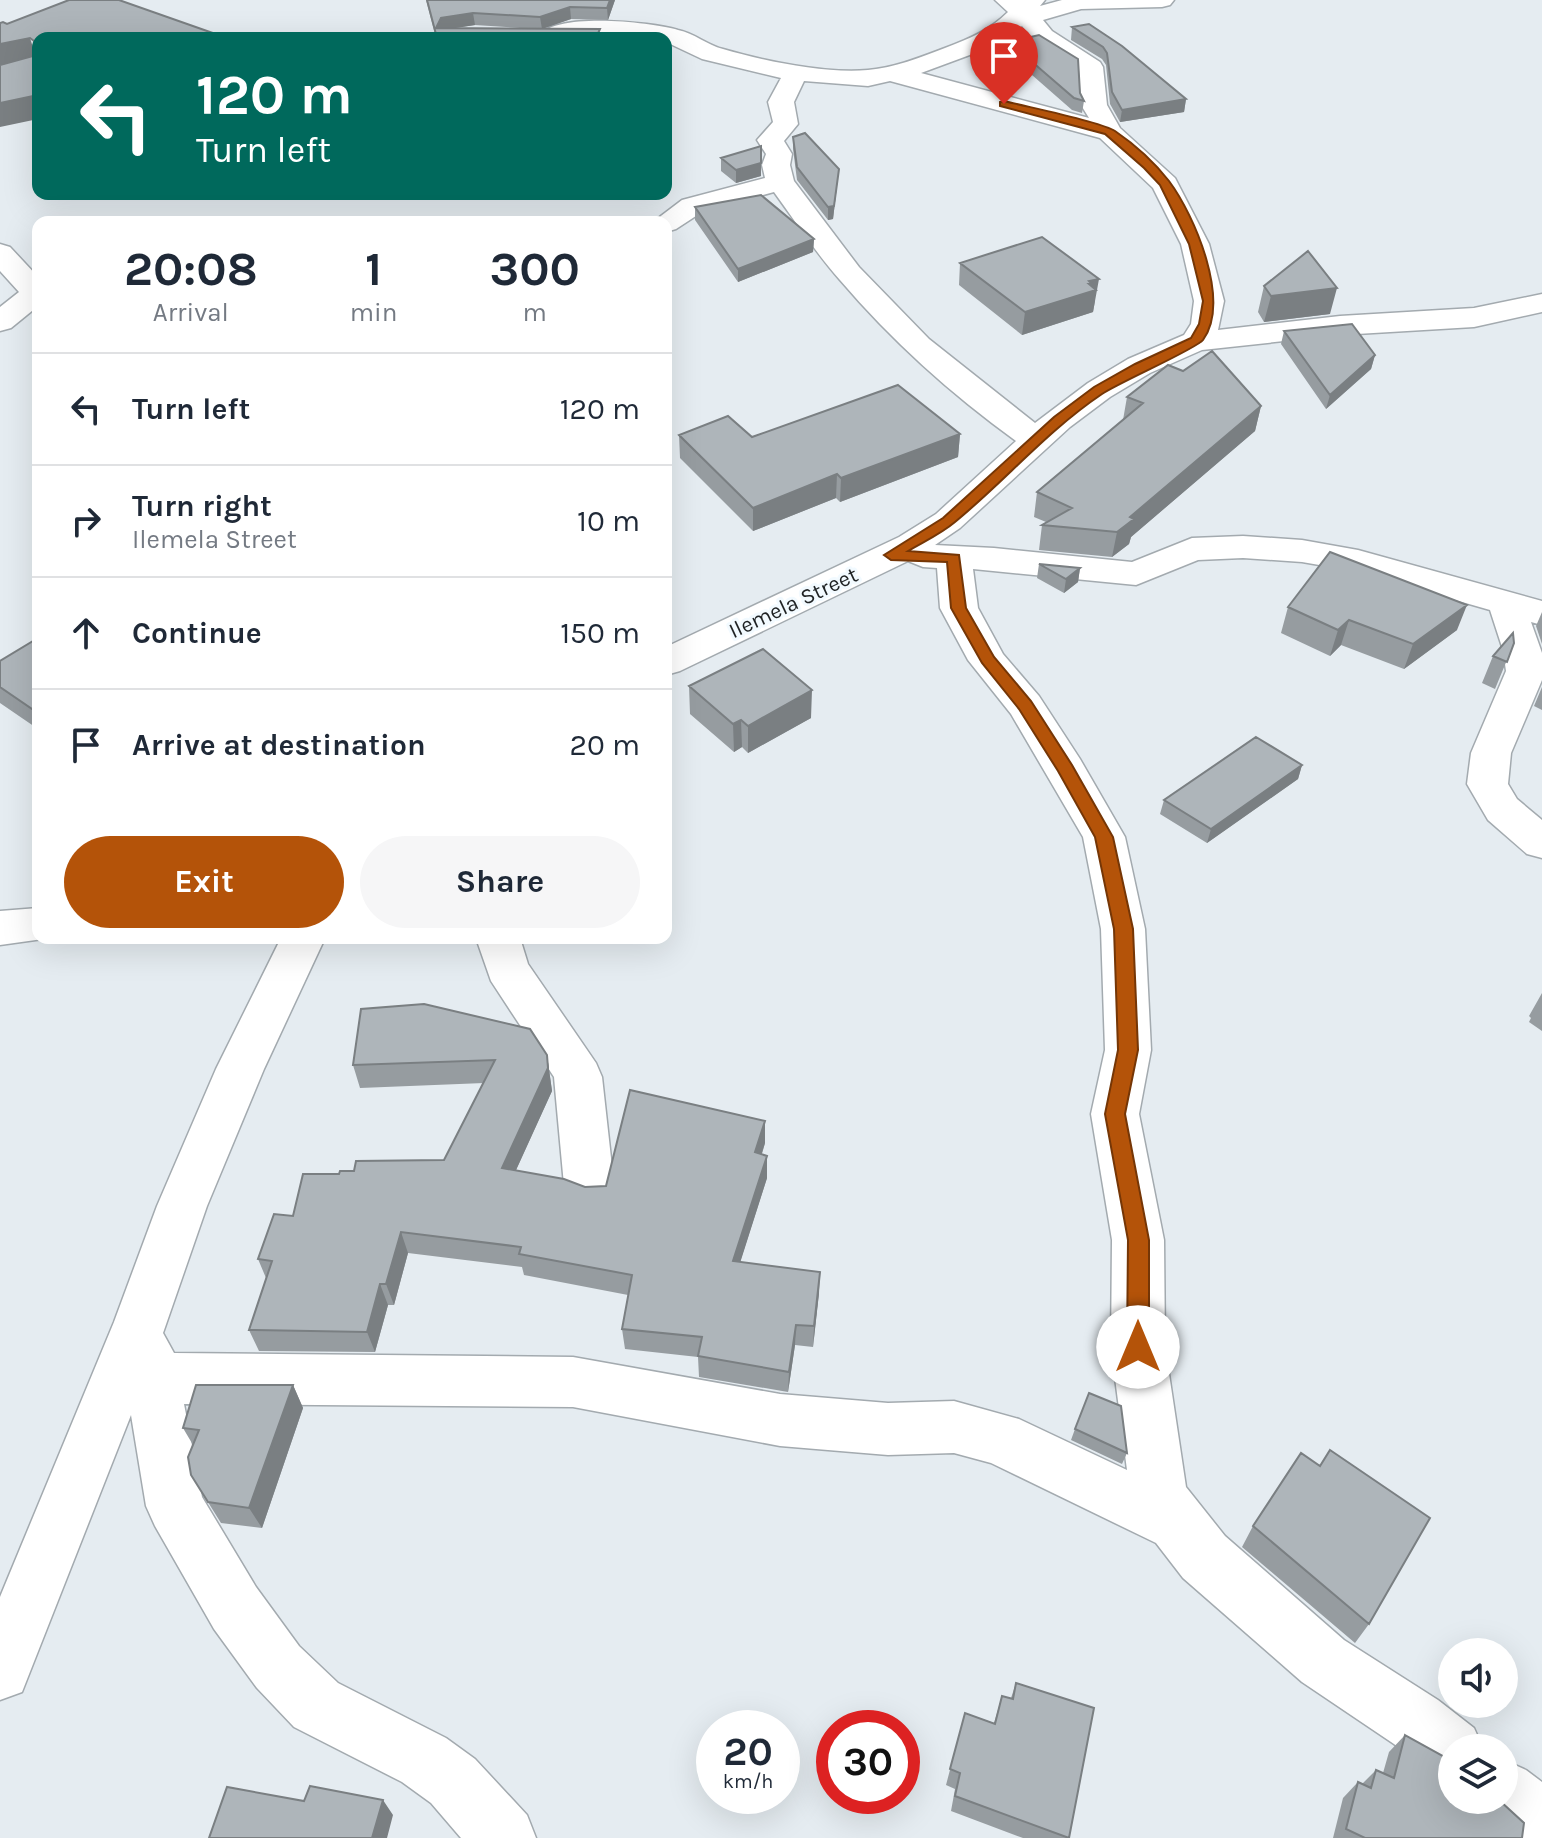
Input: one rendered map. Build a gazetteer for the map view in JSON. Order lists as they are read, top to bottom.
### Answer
{
  "streets": {
    "street": ["Ilemela Street"]
  },
  "page": {
    "turn": ["120 m", "Turn left"],
    "eta": [
      "20:08",
      "Arrival",
      "1",
      "min",
      "300",
      "m"
    ],
    "list": [
      {
        "name": "Turn left",
        "value": "120 m"
      },
      {
        "name": "Turn right",
        "note": "Ilemela Street",
        "value": "10 m"
      },
      {
        "name": "Continue",
        "value": "150 m"
      },
      {
        "name": "Arrive at destination",
        "value": "20 m"
      }
    ],
    "buttons": ["Exit", "Share"],
    "speed": "20 km/h",
    "limit": "30"
  }
}
